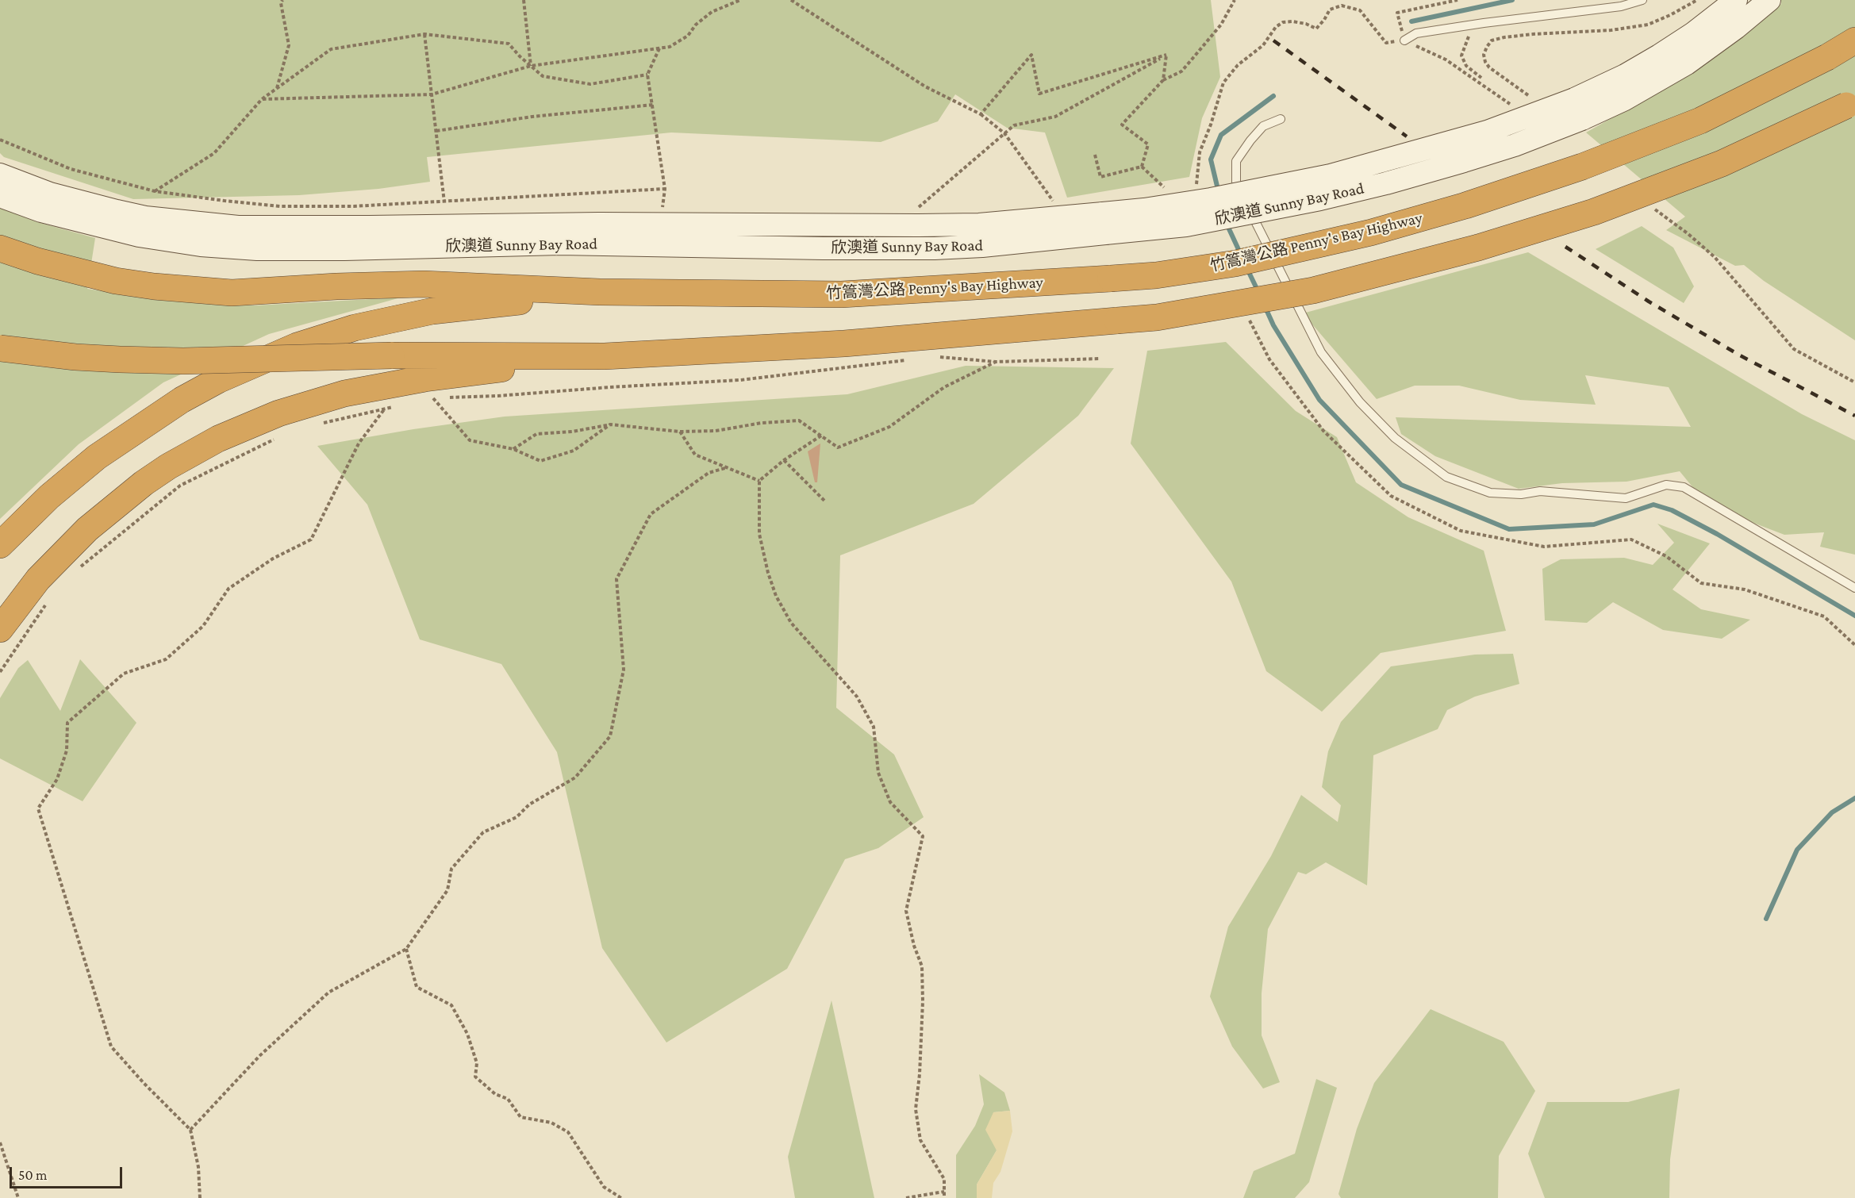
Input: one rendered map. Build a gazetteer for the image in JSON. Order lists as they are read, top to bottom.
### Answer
{
  "streets": {
    "highway": ["竹篙灣公路 Penny's Bay Highway"],
    "main road": ["欣澳道 Sunny Bay Road"]
  },
  "scale_bar": "50 m"
}
